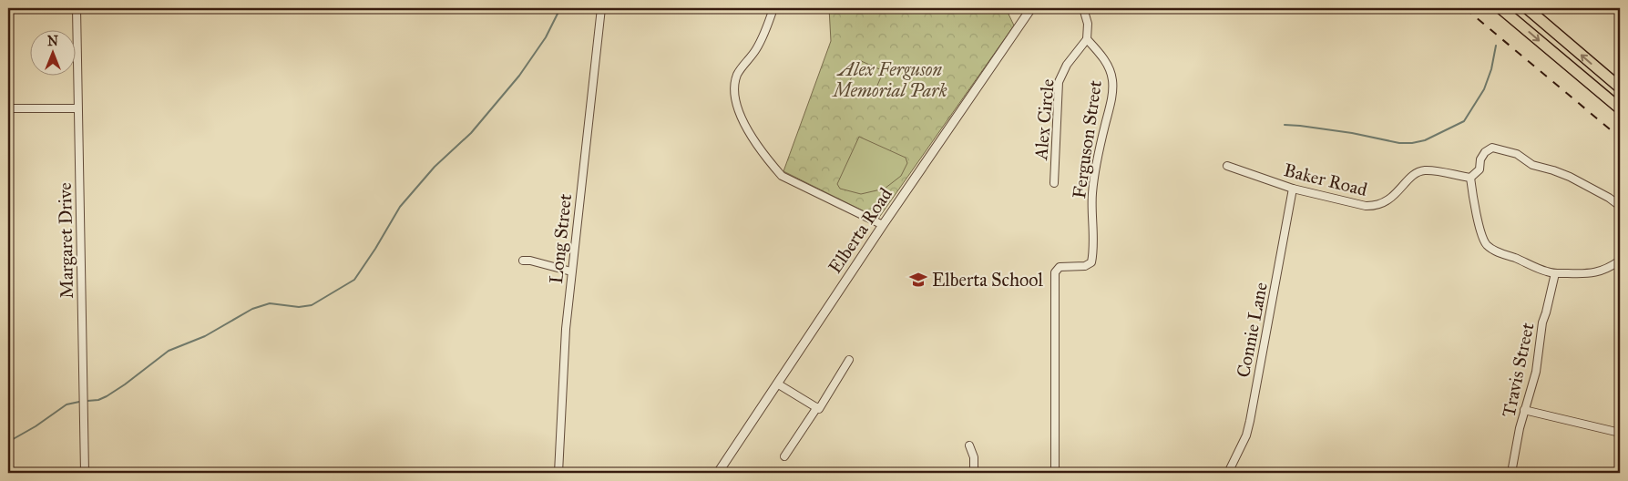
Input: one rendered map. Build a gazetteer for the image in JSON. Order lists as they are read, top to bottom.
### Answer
{
  "streets": {
    "street": [
      "Alex Circle",
      "Ferguson Street",
      "Baker Road",
      "Elberta Road",
      "Long Street",
      "Margaret Drive",
      "Connie Lane",
      "Travis Street"
    ]
  },
  "crossings": [
    ["Alex Circle", "Ferguson Street"],
    ["Baker Road", "Connie Lane"]
  ],
  "parks": ["Alex Ferguson Memorial Park"],
  "places": {
    "school or university": ["Elberta School"]
  },
  "north": "top"
}
